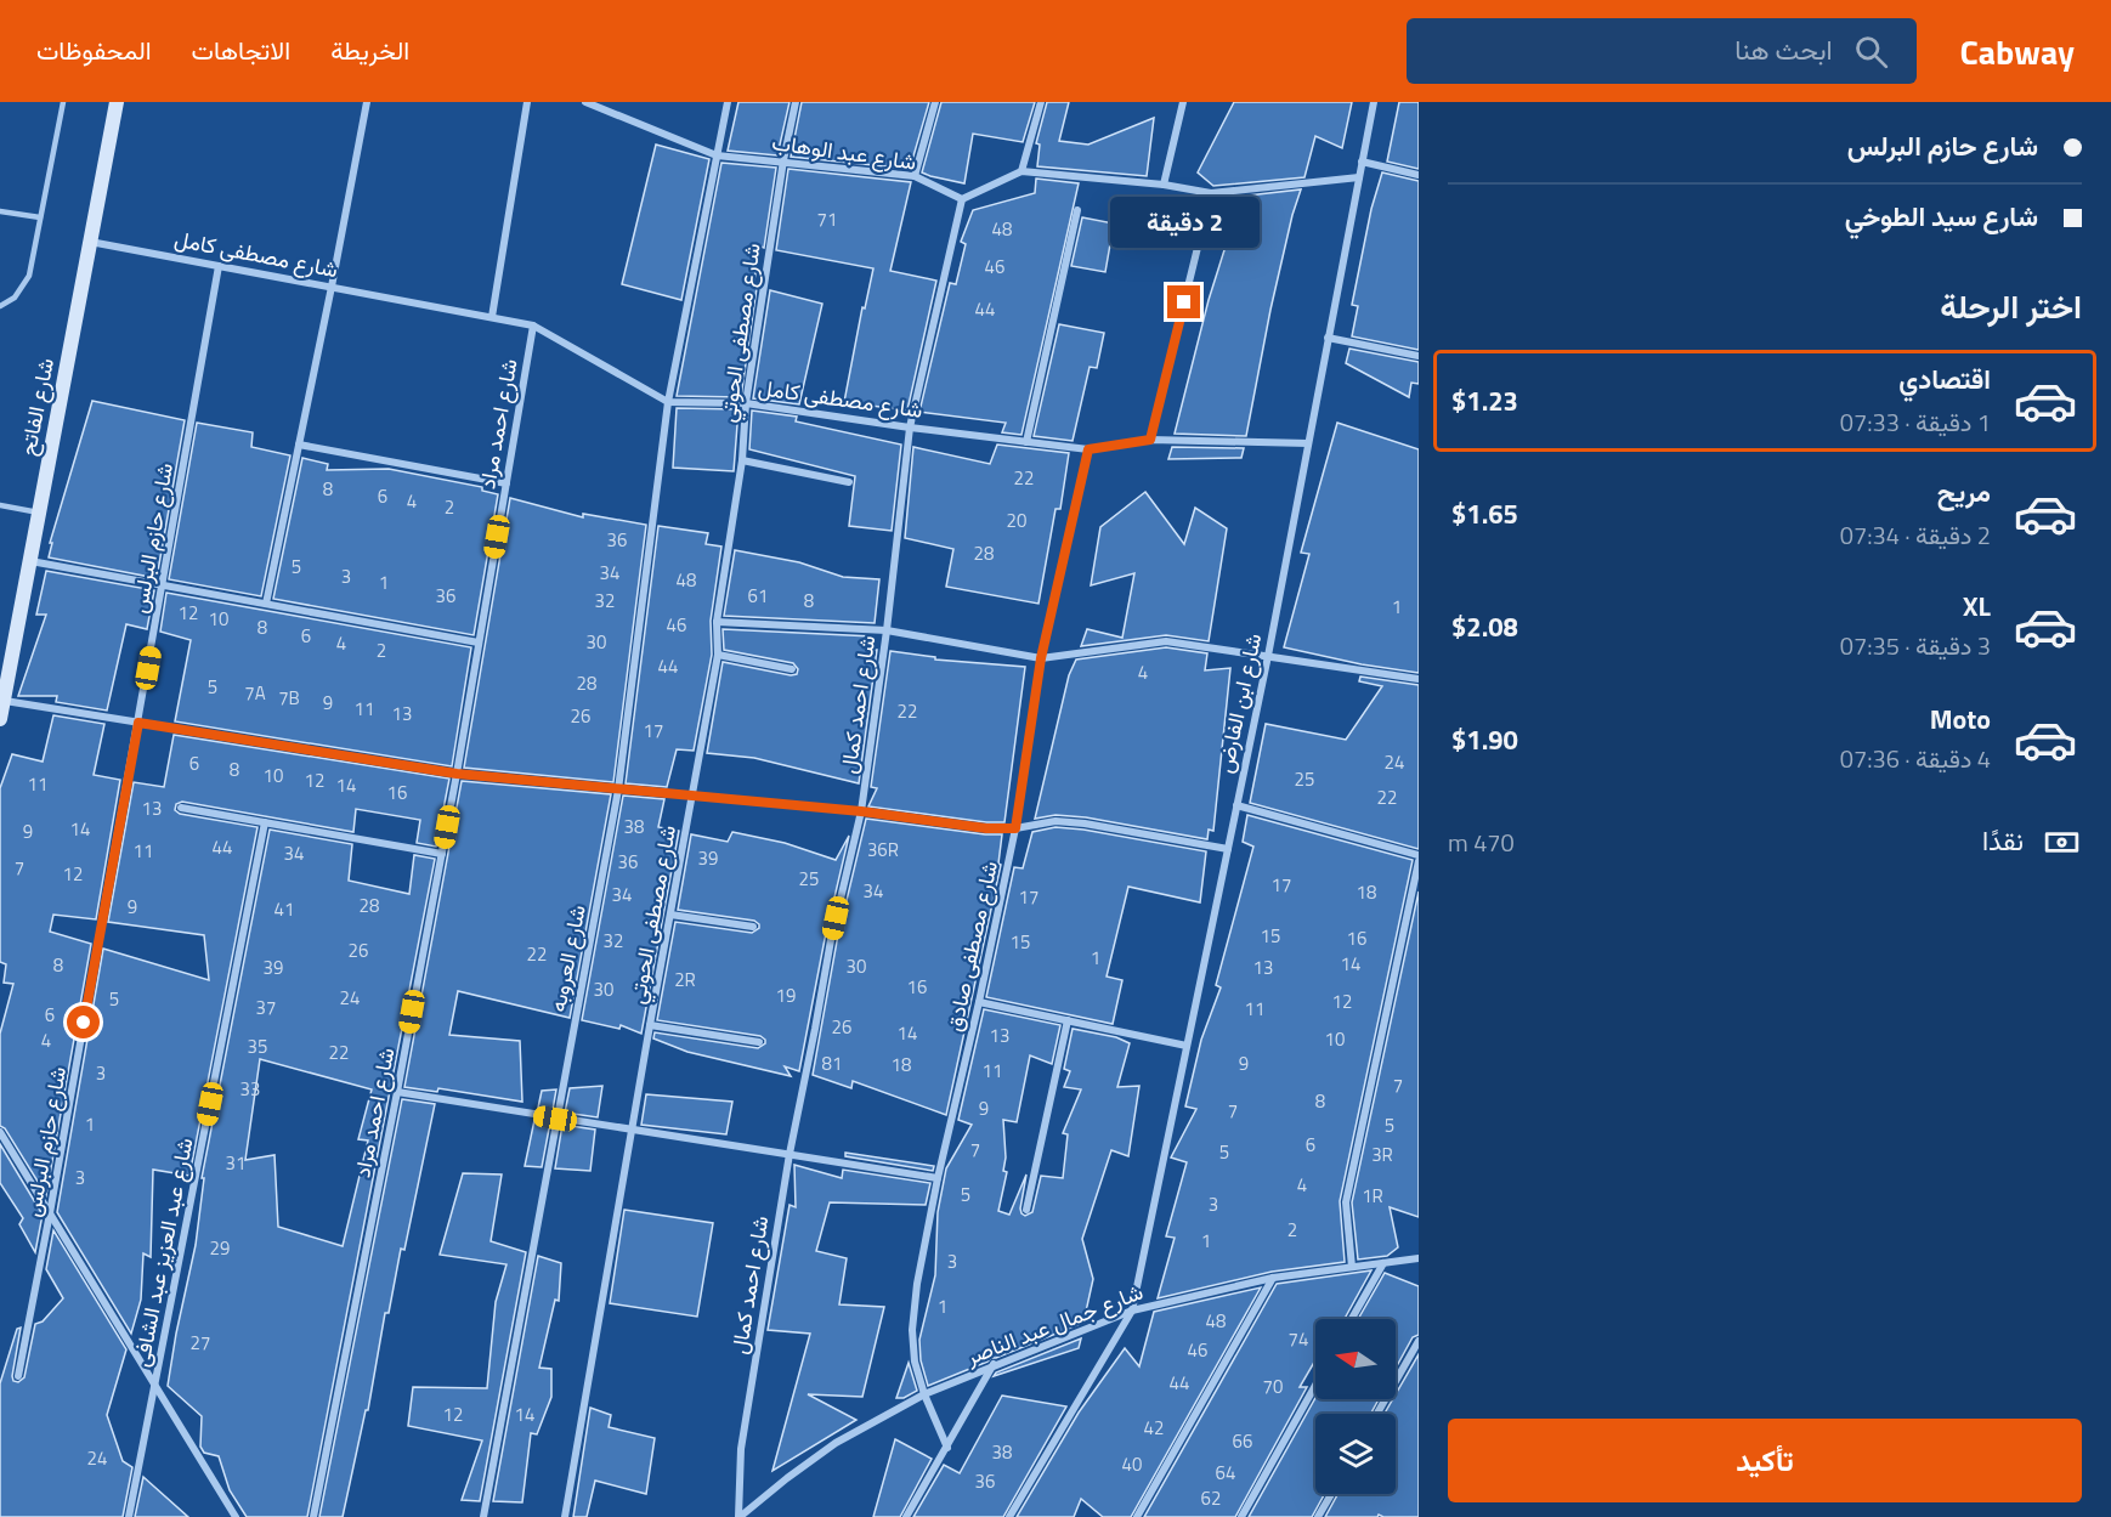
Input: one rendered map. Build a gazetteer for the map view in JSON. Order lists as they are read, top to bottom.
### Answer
{
  "streets": {
    "street": [
      "شارع عبد الوهاب",
      "شارع مصطفى كامل",
      "شارع مصطفى الحوتي",
      "شارع الفاتح",
      "شارع احمد مراد",
      "شارع حازم البرلس",
      "شارع ابن الفارض",
      "شارع احمد كمال",
      "شارع مصطفى صادق",
      "شارع العروبه",
      "شارع عبد العزيز عبد الشافى",
      "شارع جمال عبد الناصر"
    ]
  },
  "crossings": [
    ["شارع عبد الوهاب", "شارع مصطفى الحوتي"],
    ["شارع عبد الوهاب", "شارع احمد كمال"],
    ["شارع عبد الوهاب", "شارع العروبه"],
    ["شارع مصطفى كامل", "شارع مصطفى الحوتي"],
    ["شارع مصطفى كامل", "شارع الفاتح"],
    ["شارع مصطفى كامل", "شارع احمد مراد"],
    ["شارع مصطفى كامل", "شارع حازم البرلس"],
    ["شارع مصطفى كامل", "شارع ابن الفارض"],
    ["شارع مصطفى كامل", "شارع احمد كمال"],
    ["شارع مصطفى كامل", "شارع مصطفى صادق"],
    ["شارع مصطفى كامل", "شارع العروبه"],
    ["شارع ابن الفارض", "شارع جمال عبد الناصر"],
    ["شارع احمد كمال", "شارع جمال عبد الناصر"],
    ["شارع مصطفى صادق", "شارع جمال عبد الناصر"]
  ],
  "house_numbers": [
    "71",
    "48",
    "46",
    "44",
    "22",
    "8",
    "6",
    "4",
    "2",
    "20",
    "36",
    "28",
    "5",
    "34",
    "3",
    "48",
    "1",
    "36",
    "61",
    "32",
    "8",
    "1",
    "12",
    "10",
    "46",
    "8",
    "6",
    "30",
    "4",
    "2",
    "44",
    "4",
    "28",
    "5",
    "7A",
    "7B",
    "9",
    "11",
    "22",
    "13",
    "26",
    "17",
    "24",
    "6",
    "8",
    "10",
    "25",
    "12",
    "11",
    "14",
    "16",
    "22",
    "13",
    "38",
    "14",
    "9",
    "44",
    "36R",
    "11",
    "34",
    "39",
    "36",
    "7",
    "12",
    "25",
    "17",
    "34",
    "18",
    "34",
    "17",
    "28",
    "9",
    "41",
    "15",
    "16",
    "32",
    "15",
    "26",
    "22",
    "1",
    "14",
    "8",
    "30",
    "39",
    "13",
    "2R",
    "16",
    "30",
    "19",
    "24",
    "5",
    "12",
    "37",
    "11",
    "6",
    "26",
    "14",
    "13",
    "10",
    "4",
    "35",
    "22",
    "81",
    "9",
    "18",
    "11",
    "3",
    "7",
    "33",
    "8",
    "9",
    "7",
    "1",
    "5",
    "6",
    "7",
    "5",
    "3R",
    "31",
    "3",
    "4",
    "5",
    "1R",
    "3",
    "2",
    "1",
    "29",
    "3",
    "1",
    "48",
    "74",
    "27",
    "46",
    "44",
    "70",
    "12",
    "14",
    "42",
    "66",
    "38",
    "24",
    "40",
    "64",
    "36",
    "62"
  ],
  "north": "left",
  "page": {
    "header": "Cabway",
    "search": "ابحث هنا",
    "nav": ["الخريطة", "الاتجاهات", "المحفوظات"],
    "banner": ["شارع حازم البرلس", "شارع سيد الطوخي"],
    "bubble": "2 دقيقة",
    "heading": "اختر الرحلة",
    "list": [
      {
        "name": "اقتصادي",
        "note": "1 دقيقة · 07:33",
        "value": "$1.23"
      },
      {
        "name": "مريح",
        "note": "2 دقيقة · 07:34",
        "value": "$1.65"
      },
      {
        "name": "XL",
        "note": "3 دقيقة · 07:35",
        "value": "$2.08"
      },
      {
        "name": "Moto",
        "note": "4 دقيقة · 07:36",
        "value": "$1.90"
      }
    ],
    "pay": ["نقدًا", "470 m"],
    "buttons": "تأكيد"
  }
}
